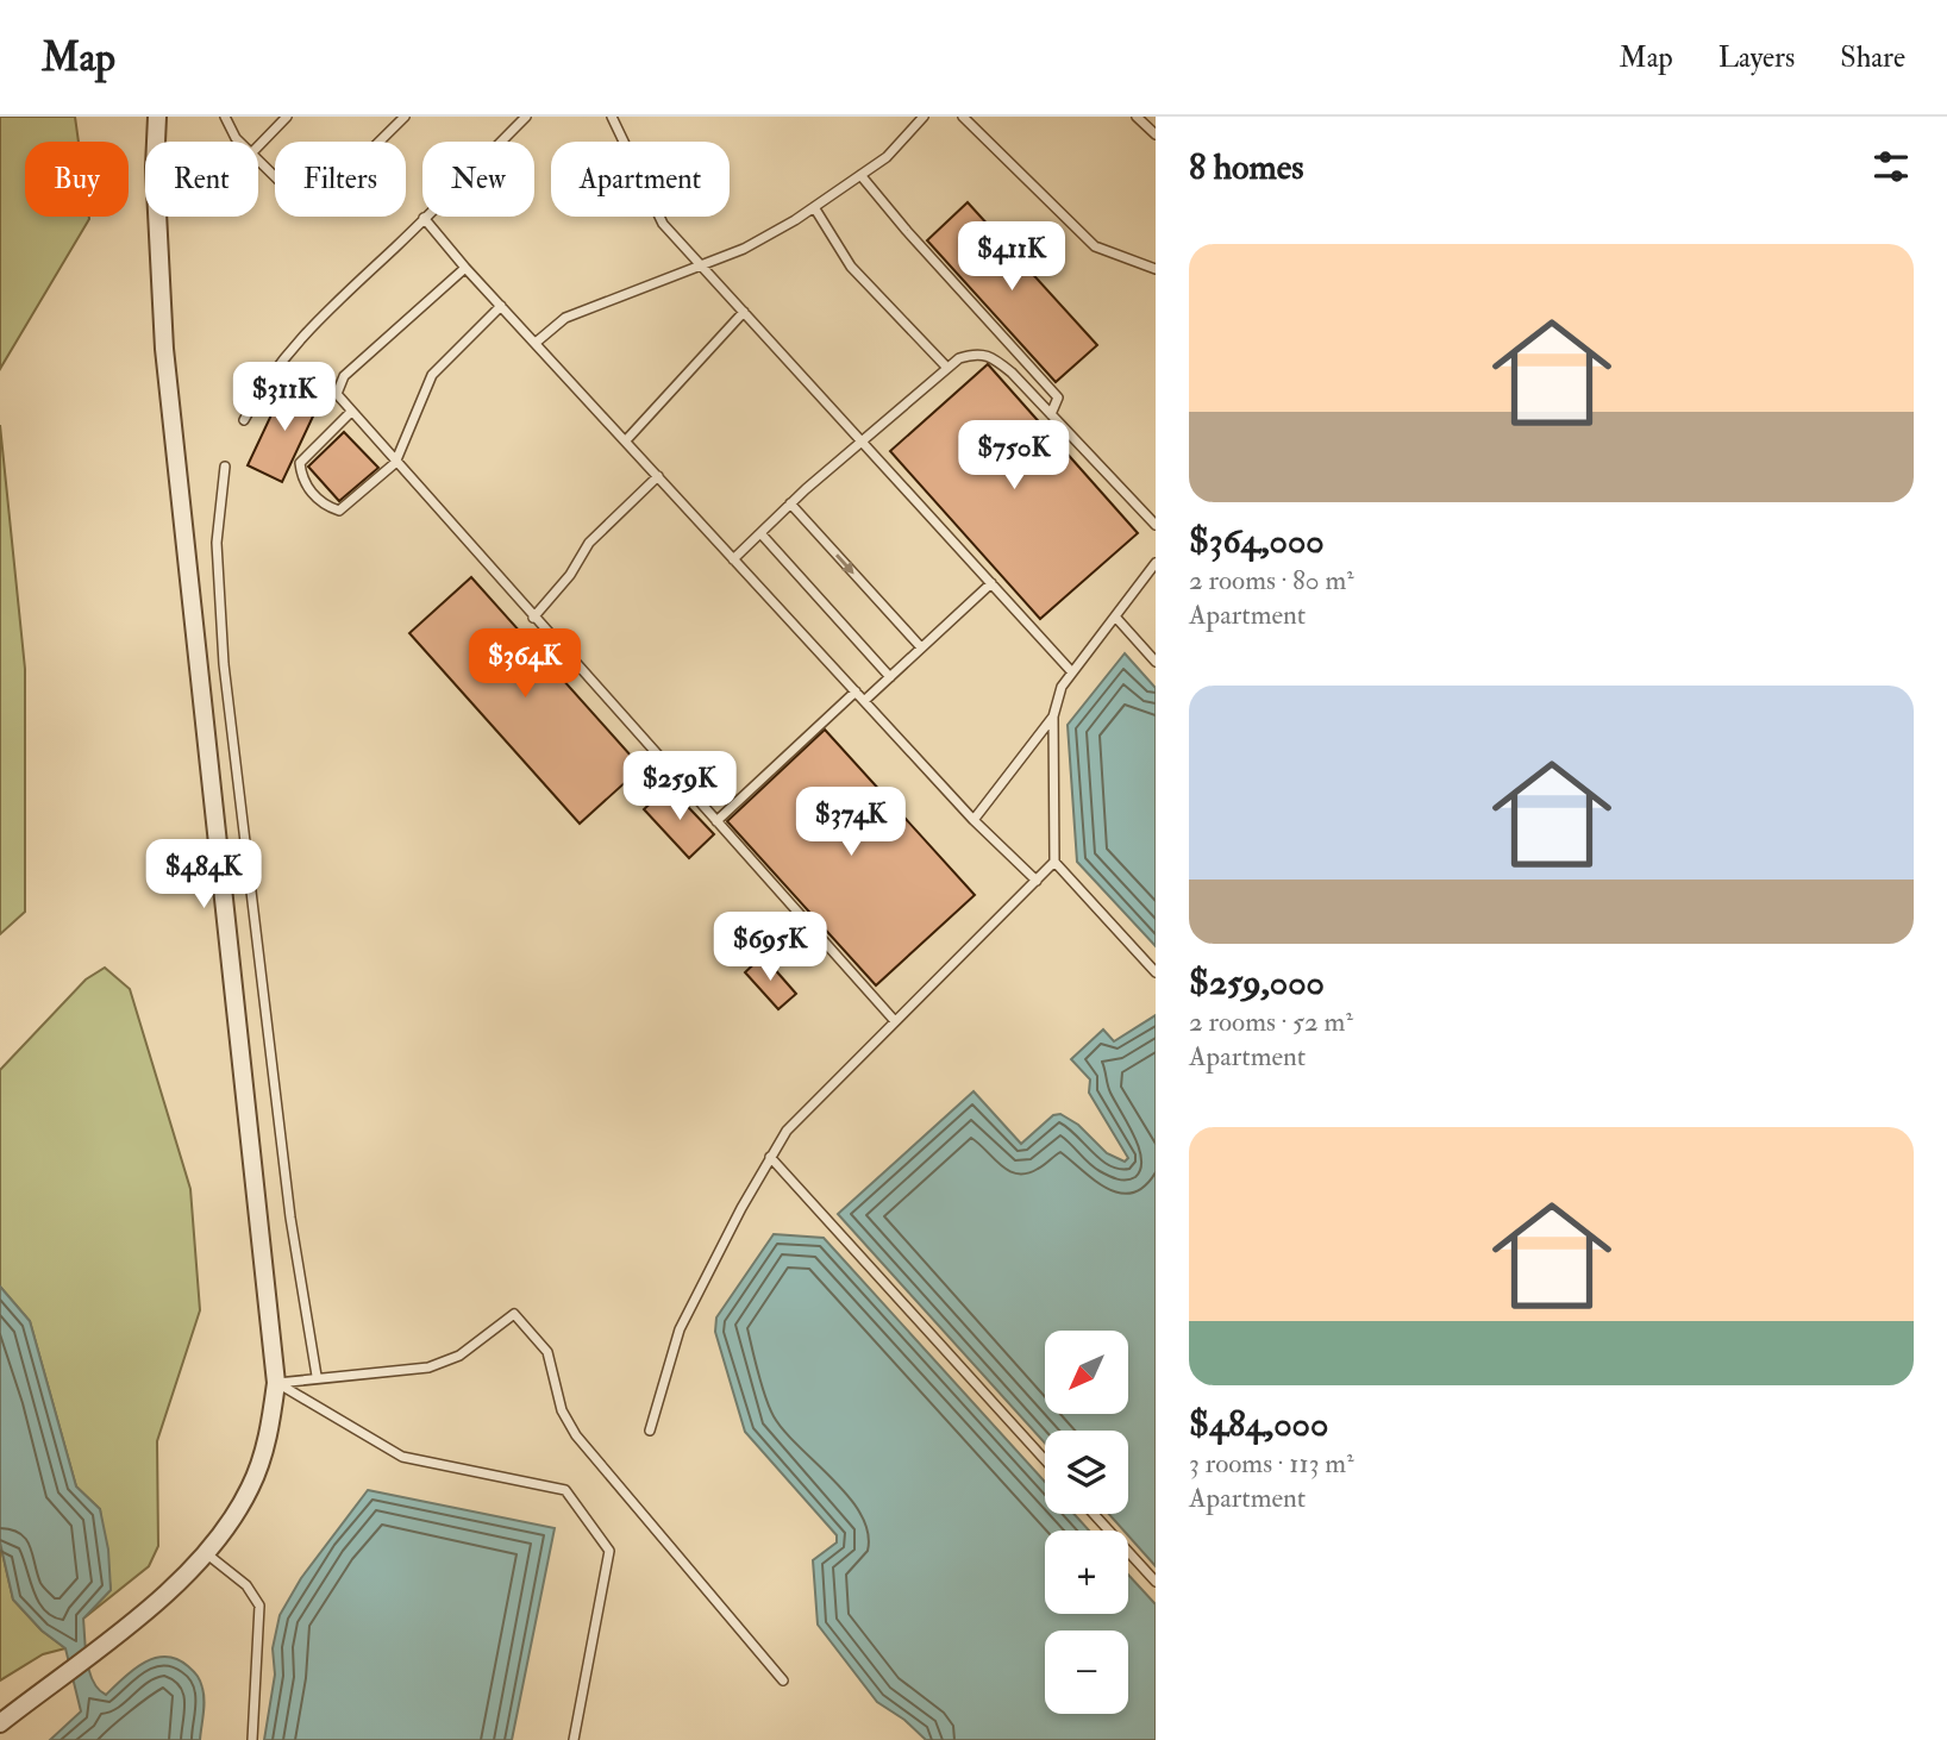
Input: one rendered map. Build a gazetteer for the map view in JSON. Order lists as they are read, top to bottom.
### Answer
{
  "north": "bottom left",
  "page": {
    "header": "Map",
    "nav": ["Map", "Layers", "Share"],
    "heading": "8 homes",
    "chip": [
      "Buy",
      "Rent",
      "Filters",
      "New",
      "Apartment"
    ],
    "list": [
      {
        "name": "$364,000",
        "note": "2 rooms · 80 m² · Apartment"
      },
      {
        "name": "$259,000",
        "note": "2 rooms · 52 m² · Apartment"
      },
      {
        "name": "$484,000",
        "note": "3 rooms · 113 m² · Apartment"
      }
    ],
    "price": [
      "$411K",
      "$311K",
      "$750K",
      "$364K",
      "$259K",
      "$374K",
      "$484K",
      "$695K"
    ],
    "map_buttons": ["+", "−"]
  }
}
